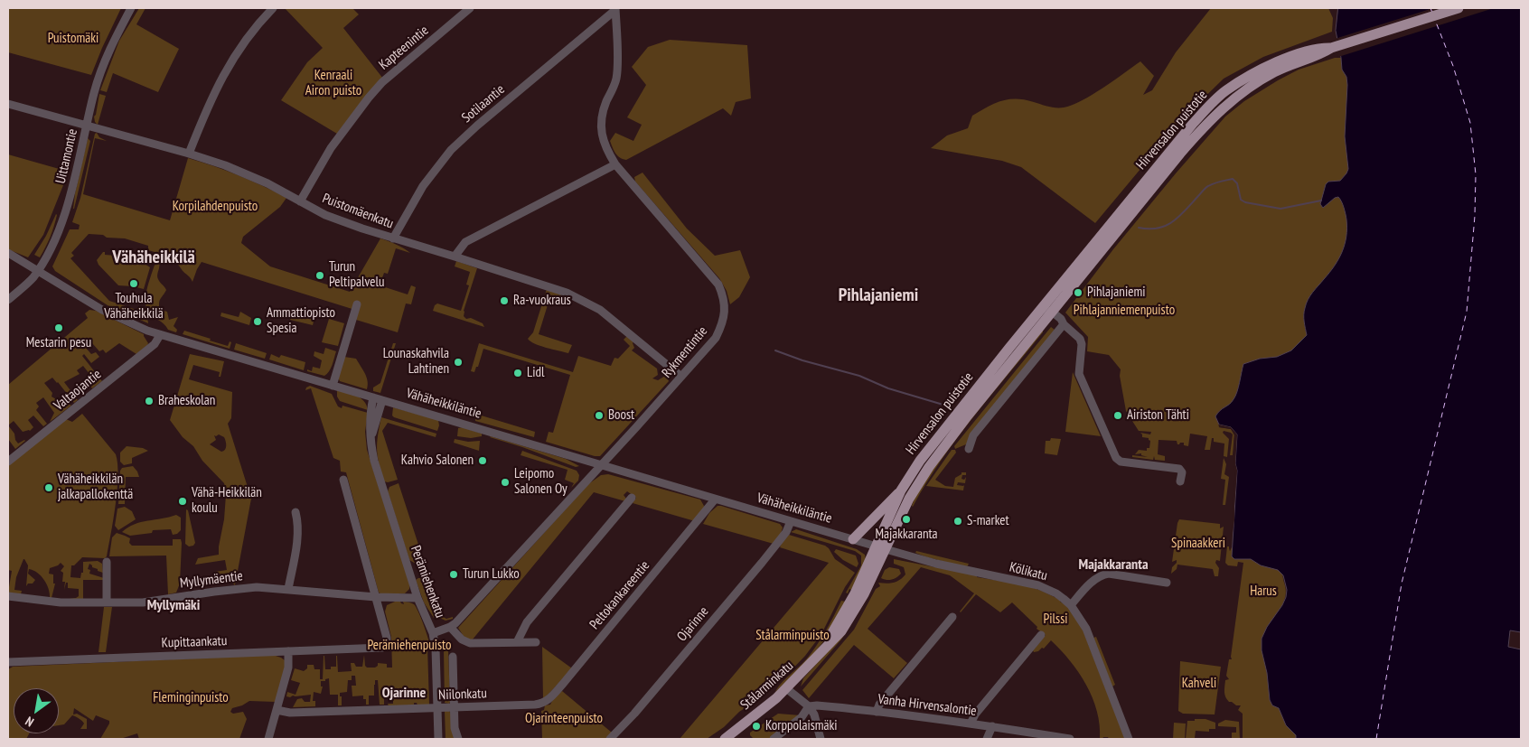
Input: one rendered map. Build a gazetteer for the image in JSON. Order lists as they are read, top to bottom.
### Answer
{
  "streets": {
    "main road": ["Hirvensalon puistotie", "Stålarminkatu"],
    "street": [
      "Kapteenintie",
      "Sotilaantie",
      "Uittamontie",
      "Puistomäenkatu",
      "Rykmentintie",
      "Valtaojantie",
      "Vähäheikkiläntie",
      "Kölikatu",
      "Myllymäentie",
      "Perämiehenkatu",
      "Peltokankareentie",
      "Ojarinne",
      "Kupittaankatu",
      "Niilonkatu",
      "Vanha Hirvensalontie"
    ]
  },
  "crossings": [
    ["Kapteenintie", "Puistomäenkatu"],
    ["Sotilaantie", "Puistomäenkatu"],
    ["Sotilaantie", "Rykmentintie"],
    ["Hirvensalon puistotie", "Vähäheikkiläntie"],
    ["Hirvensalon puistotie", "Kölikatu"],
    ["Hirvensalon puistotie", "Stålarminkatu"],
    ["Uittamontie", "Puistomäenkatu"],
    ["Uittamontie", "Vähäheikkiläntie"],
    ["Puistomäenkatu", "Rykmentintie"],
    ["Rykmentintie", "Vähäheikkiläntie"],
    ["Rykmentintie", "Perämiehenkatu"],
    ["Valtaojantie", "Vähäheikkiläntie"],
    ["Vähäheikkiläntie", "Kölikatu"],
    ["Vähäheikkiläntie", "Perämiehenkatu"],
    ["Vähäheikkiläntie", "Peltokankareentie"],
    ["Vähäheikkiläntie", "Ojarinne"],
    ["Vähäheikkiläntie", "Stålarminkatu"],
    ["Kölikatu", "Stålarminkatu"],
    ["Myllymäentie", "Perämiehenkatu"],
    ["Myllymäentie", "Kupittaankatu"],
    ["Perämiehenkatu", "Niilonkatu"],
    ["Peltokankareentie", "Niilonkatu"]
  ],
  "districts": [
    "Vähäheikkilä",
    "Pihlajaniemi",
    "Majakkaranta",
    "Myllymäki",
    "Ojarinne"
  ],
  "parks": [
    "Puistomäki",
    "Kenraali Airon puisto",
    "Korpilahdenpuisto",
    "Pihlajanniemenpuisto",
    "Spinaakkeri",
    "Harus",
    "Pilssi",
    "Stålarminpuisto",
    "Perämiehenpuisto",
    "Kahveli",
    "Fleminginpuisto",
    "Ojarinteenpuisto"
  ],
  "places": [
    "Turun Peltipalvelu",
    "Touhula Vähäheikkilä",
    "Pihlajaniemi",
    "Ra-vuokraus",
    "Ammattiopisto Spesia",
    "Mestarin pesu",
    "Lounaskahvila Lahtinen",
    "Lidl",
    "Braheskolan",
    "Boost",
    "Airiston Tähti",
    "Kahvio Salonen",
    "Leipomo Salonen Oy",
    "Vähäheikkilän jalkapallokenttä",
    "Vähä-Heikkilän koulu",
    "Majakkaranta",
    "S-market",
    "Turun Lukko",
    "Korppolaismäki"
  ],
  "north": "bottom left"
}
